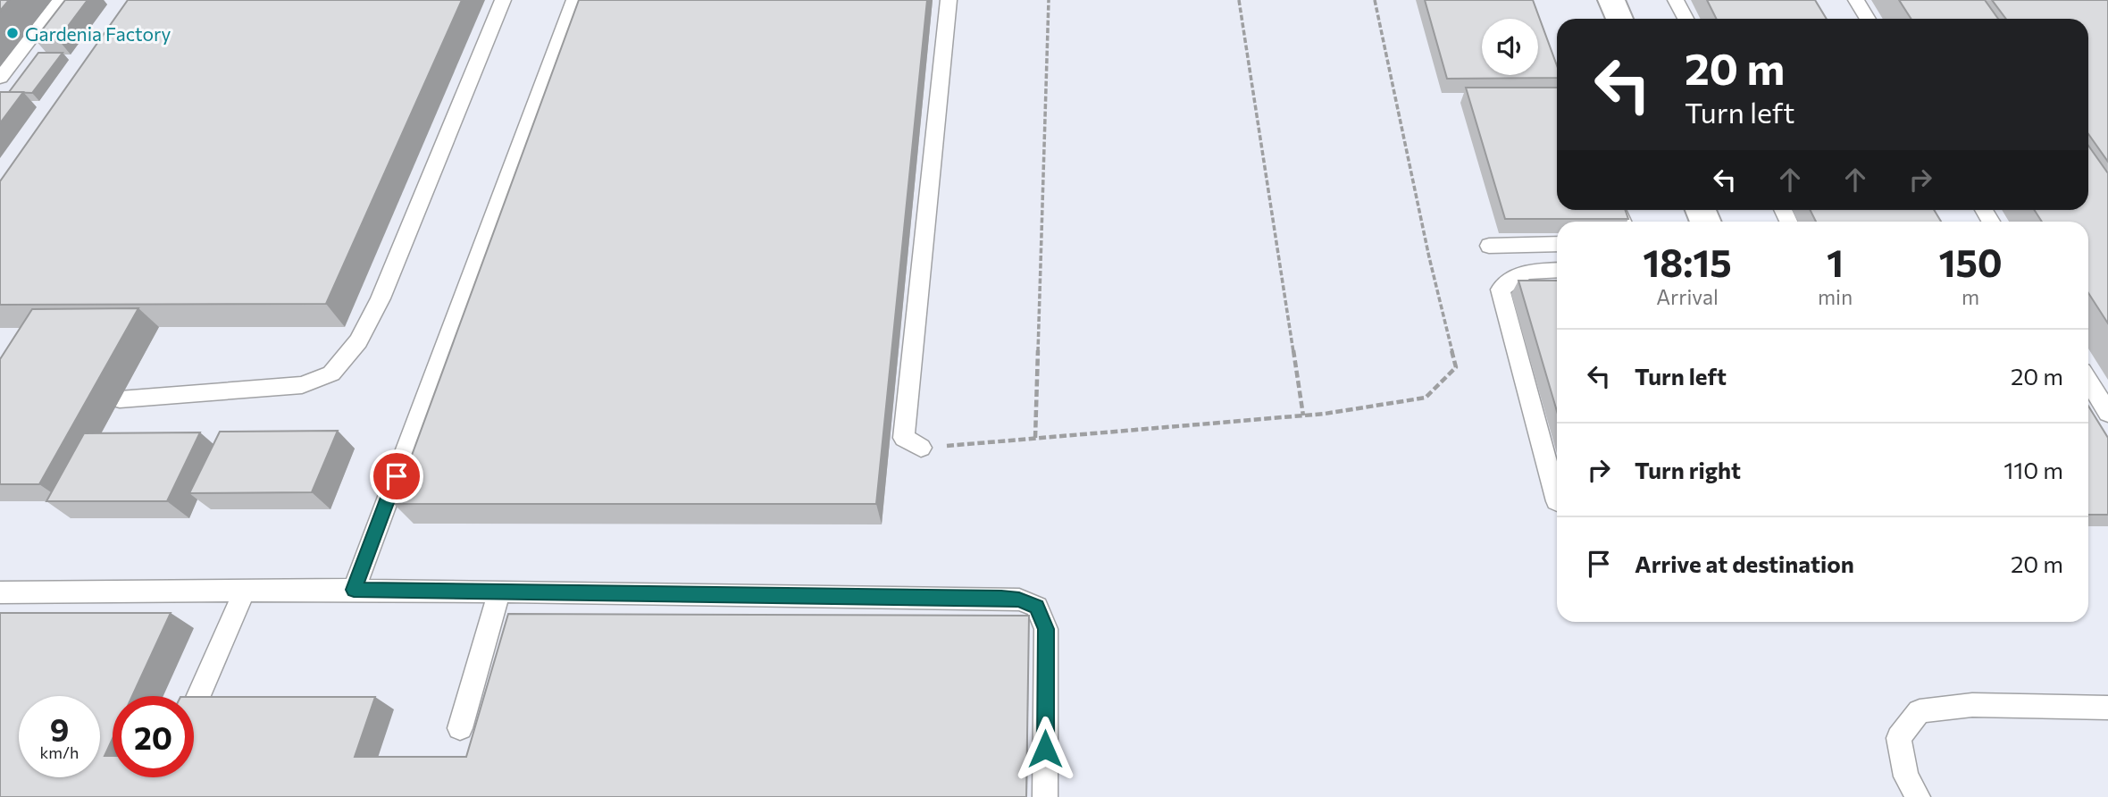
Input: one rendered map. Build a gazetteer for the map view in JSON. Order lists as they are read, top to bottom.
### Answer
{
  "places": ["Gardenia Factory"],
  "page": {
    "turn": ["20 m", "Turn left"],
    "eta": [
      "18:15",
      "Arrival",
      "1",
      "min",
      "150",
      "m"
    ],
    "list": [
      {
        "name": "Turn left",
        "value": "20 m"
      },
      {
        "name": "Turn right",
        "value": "110 m"
      },
      {
        "name": "Arrive at destination",
        "value": "20 m"
      }
    ],
    "speed": "9 km/h",
    "limit": "20"
  }
}
